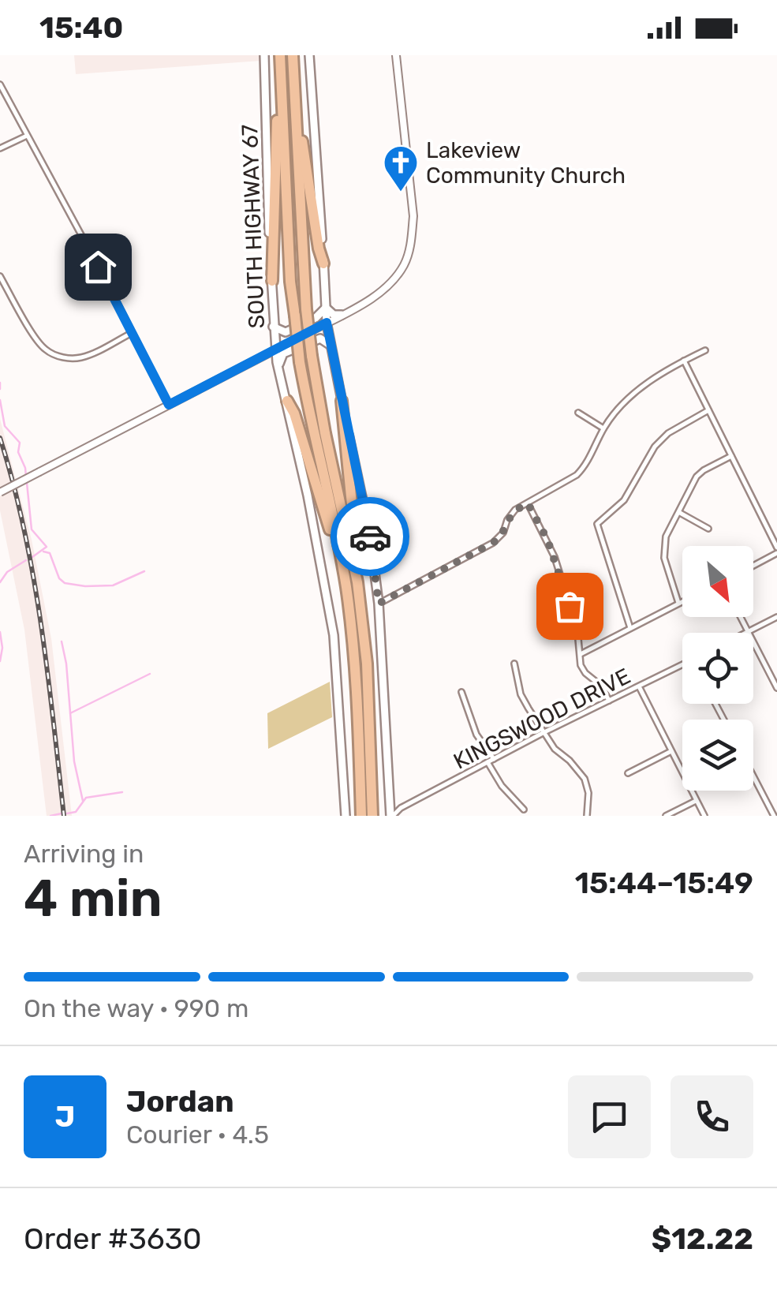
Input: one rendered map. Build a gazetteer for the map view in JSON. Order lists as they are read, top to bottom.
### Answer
{
  "streets": {
    "main road": ["SOUTH HIGHWAY 67"],
    "street": ["KINGSWOOD DRIVE"]
  },
  "places": {
    "church": ["Lakeview Community Church"]
  },
  "north": "bottom right",
  "page": {
    "status": "15:40",
    "heading": ["4 min", "Arriving in", "15:44–15:49"],
    "panel": [
      "Jordan",
      "Courier · 4.5",
      "Order #3630",
      "$12.22"
    ],
    "bar": "On the way · 990 m",
    "round": "J"
  }
}
